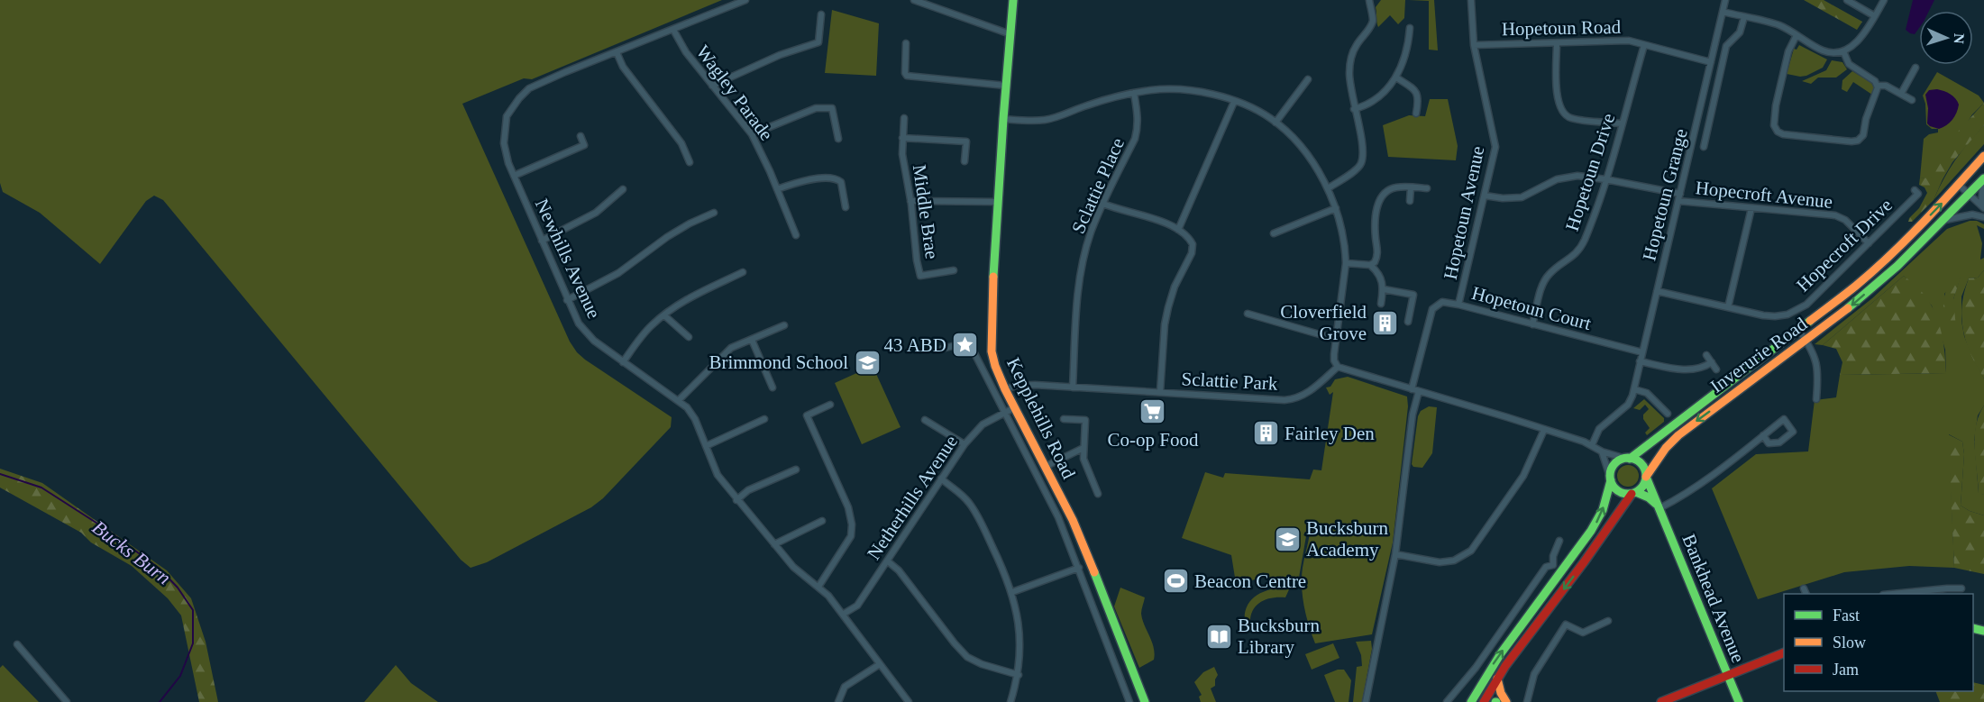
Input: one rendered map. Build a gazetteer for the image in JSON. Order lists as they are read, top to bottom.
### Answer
{
  "streets": {
    "main road": ["Inverurie Road", "Kepplehills Road", "Bankhead Avenue"],
    "street": [
      "Hopetoun Road",
      "Wagley Parade",
      "Hopetoun Drive",
      "Sclattie Place",
      "Hopetoun Grange",
      "Hopecroft Avenue",
      "Middle Brae",
      "Hopetoun Avenue",
      "Hopecroft Drive",
      "Newhills Avenue",
      "Hopetoun Court",
      "Sclattie Park",
      "Netherhills Avenue"
    ]
  },
  "crossings": [
    ["Hopetoun Road", "Hopetoun Drive"],
    ["Hopetoun Road", "Hopetoun Grange"],
    ["Hopetoun Road", "Hopetoun Avenue"],
    ["Wagley Parade", "Newhills Avenue"],
    ["Hopetoun Drive", "Hopetoun Court"],
    ["Sclattie Place", "Sclattie Park"],
    ["Hopetoun Grange", "Hopecroft Avenue"],
    ["Hopetoun Grange", "Hopecroft Drive"],
    ["Hopetoun Grange", "Hopetoun Court"],
    ["Hopecroft Avenue", "Hopecroft Drive"],
    ["Hopetoun Avenue", "Hopetoun Court"],
    ["Newhills Avenue", "Netherhills Avenue"],
    ["Inverurie Road", "Bankhead Avenue"],
    ["Sclattie Park", "Kepplehills Road"],
    ["Kepplehills Road", "Netherhills Avenue"]
  ],
  "water": ["Bucks Burn"],
  "places": {
    "building": ["Cloverfield Grove", "Fairley Den"],
    "place": ["43 ABD"],
    "school or university": ["Brimmond School", "Bucksburn Academy"],
    "supermarket": ["Co-op Food"],
    "sports": ["Beacon Centre"],
    "library": ["Bucksburn Library"]
  },
  "legend": ["Fast", "Slow", "Jam"],
  "north": "right"
}
